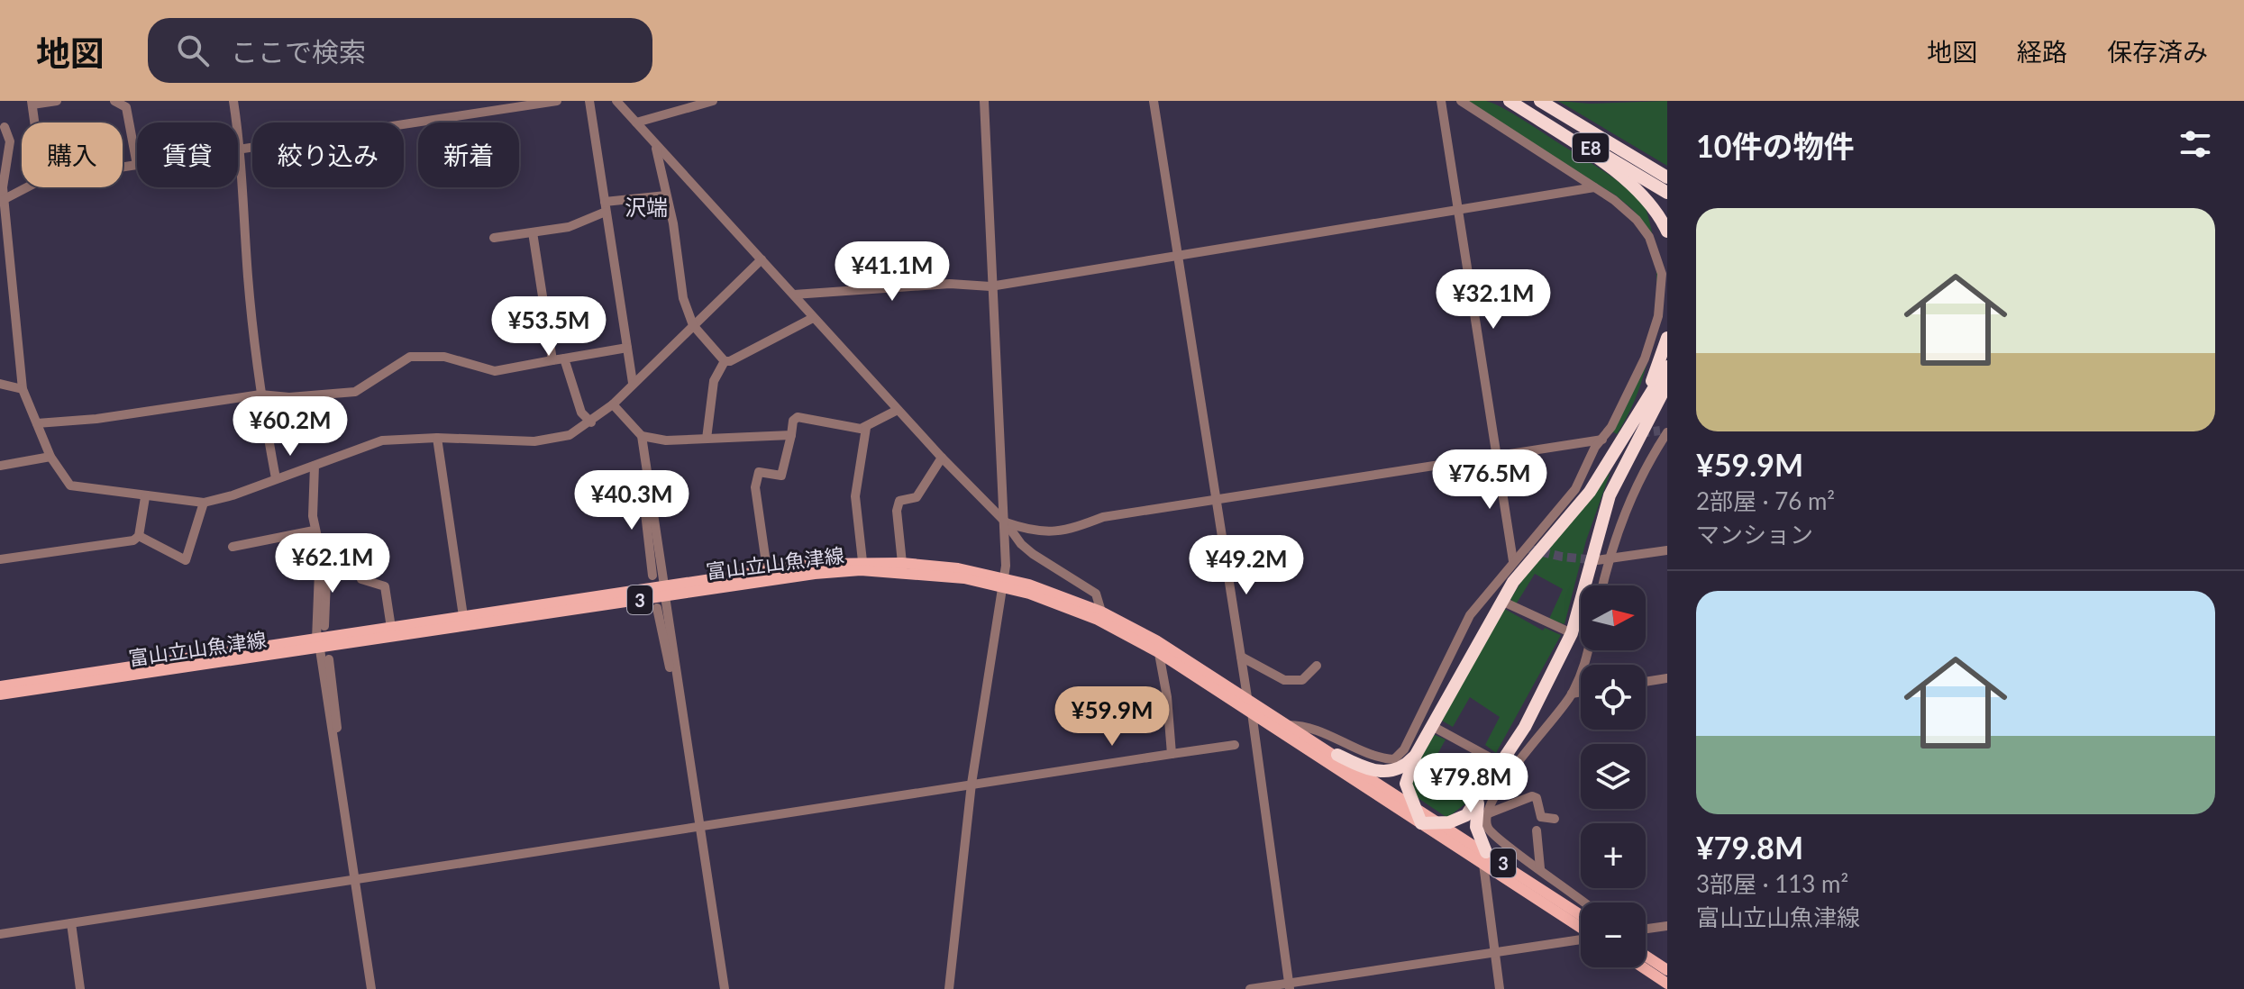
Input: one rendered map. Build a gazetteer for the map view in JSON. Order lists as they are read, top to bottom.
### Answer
{
  "streets": {
    "highway": ["E8"],
    "main road": ["富山立山魚津線", "3"]
  },
  "districts": ["沢端"],
  "north": "right",
  "page": {
    "header": "地図",
    "search": "ここで検索",
    "nav": ["地図", "経路", "保存済み"],
    "heading": "10件の物件",
    "chip": [
      "購入",
      "賃貸",
      "絞り込み",
      "新着"
    ],
    "list": [
      {
        "name": "¥59.9M",
        "note": "2部屋 · 76 m² · マンション"
      },
      {
        "name": "¥79.8M",
        "note": "3部屋 · 113 m² · 富山立山魚津線"
      }
    ],
    "price": [
      "¥41.1M",
      "¥32.1M",
      "¥53.5M",
      "¥60.2M",
      "¥76.5M",
      "¥40.3M",
      "¥62.1M",
      "¥49.2M",
      "¥59.9M",
      "¥79.8M"
    ],
    "map_buttons": ["+", "−"]
  }
}
